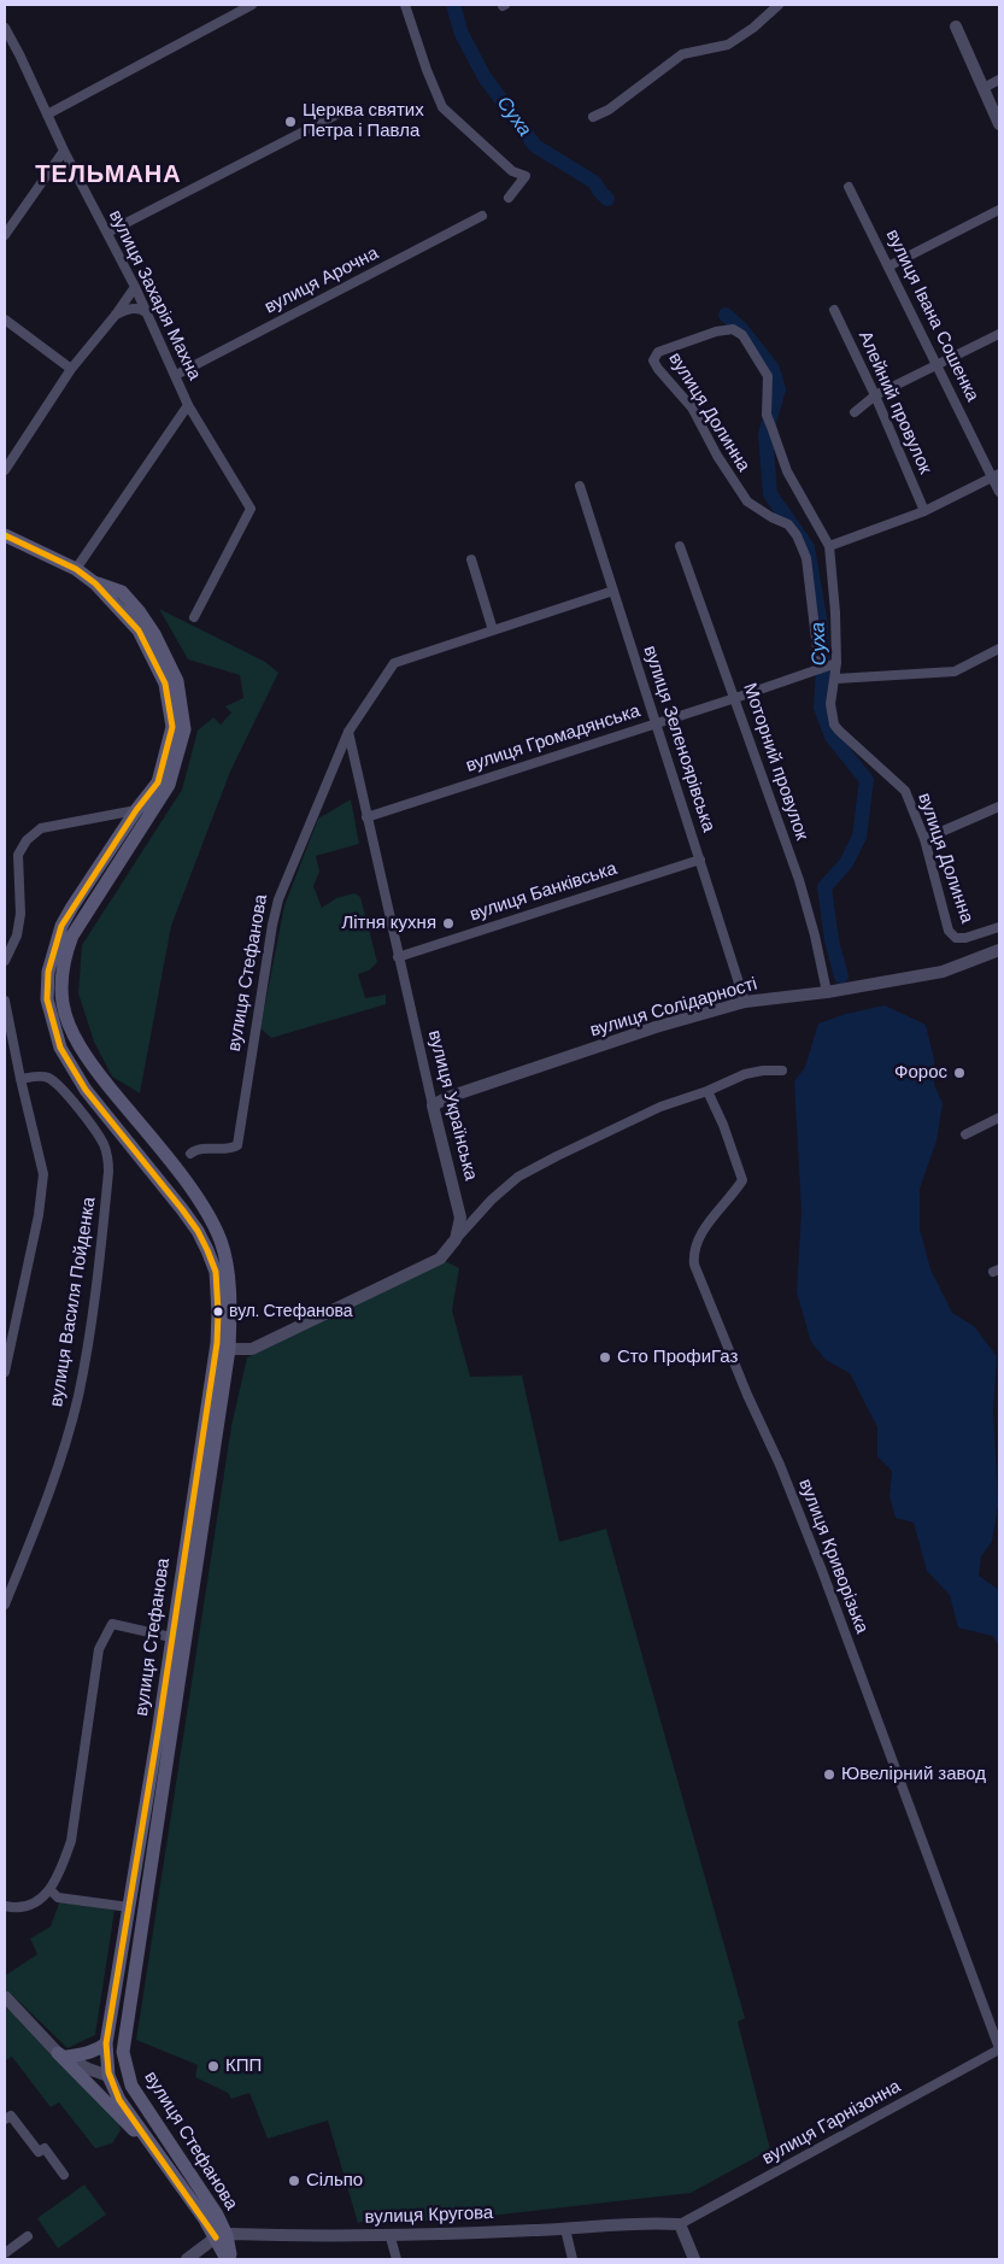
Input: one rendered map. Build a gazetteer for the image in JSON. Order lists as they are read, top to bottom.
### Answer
{
  "streets": {
    "main road": ["вулиця Стефанова"],
    "street": [
      "вулиця Арочна",
      "вулиця Захарія Махна",
      "вулиця Івана Сошенка",
      "Алейний провулок",
      "вулиця Долинна",
      "вулиця Громадянська",
      "вулиця Зеленоярівська",
      "Моторний провулок",
      "вулиця Банківська",
      "вулиця Солідарності",
      "вулиця Українська",
      "вулиця Василя Пойденка",
      "вулиця Криворізька",
      "вулиця Гарнізонна",
      "вулиця Кругова"
    ]
  },
  "crossings": [
    ["вулиця Арочна", "вулиця Захарія Махна"],
    ["вулиця Долинна", "вулиця Громадянська"],
    ["вулиця Громадянська", "вулиця Зеленоярівська"],
    ["вулиця Громадянська", "Моторний провулок"],
    ["вулиця Громадянська", "вулиця Українська"],
    ["вулиця Зеленоярівська", "вулиця Банківська"],
    ["вулиця Зеленоярівська", "вулиця Солідарності"],
    ["Моторний провулок", "вулиця Солідарності"],
    ["вулиця Банківська", "вулиця Українська"],
    ["вулиця Стефанова", "вулиця Українська"],
    ["вулиця Стефанова", "вулиця Кругова"],
    ["вулиця Солідарності", "вулиця Українська"],
    ["вулиця Криворізька", "вулиця Гарнізонна"],
    ["вулиця Гарнізонна", "вулиця Кругова"]
  ],
  "districts": ["ТЕЛЬМАНА"],
  "water": ["Суха"],
  "places": [
    "Церква святих Петра і Павла",
    "Літня кухня",
    "Форос",
    "вул. Стефанова",
    "Сто ПрофиГаз",
    "Ювелірний завод",
    "КПП",
    "Сільпо"
  ]
}
